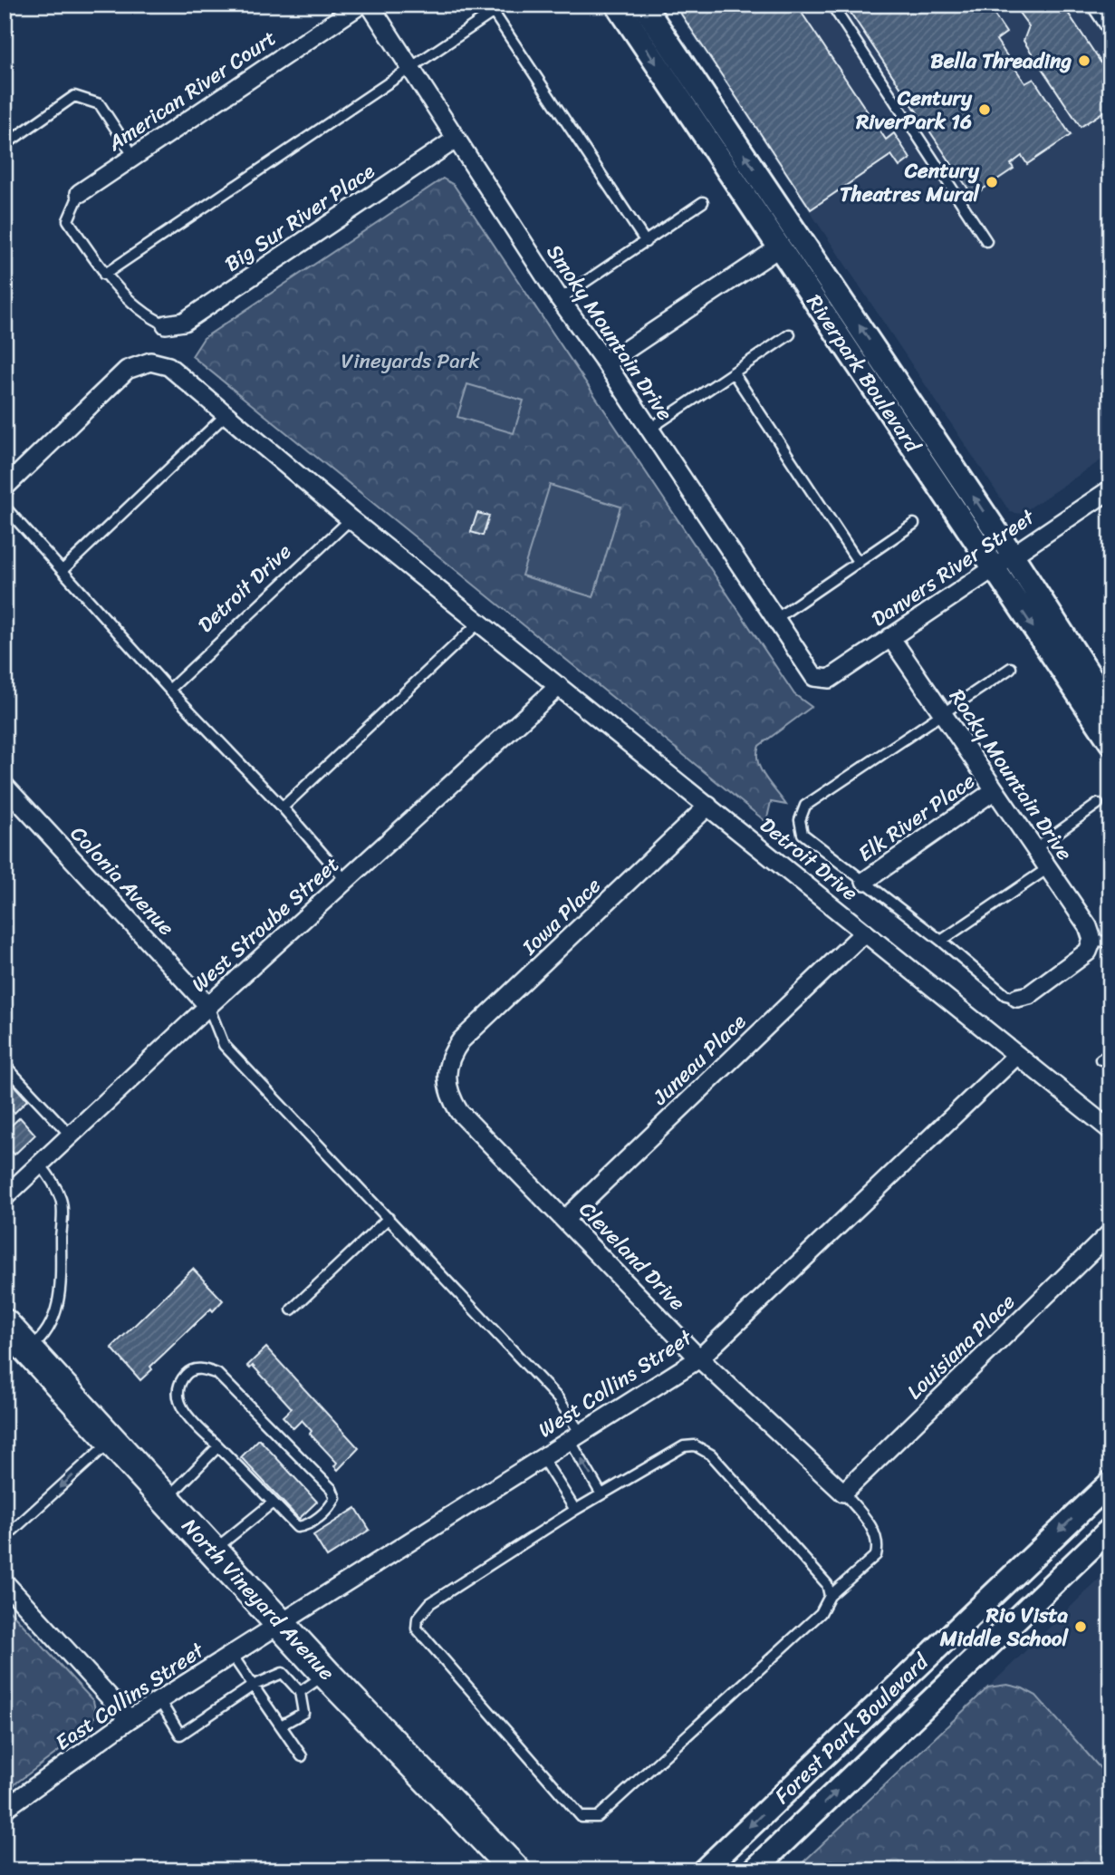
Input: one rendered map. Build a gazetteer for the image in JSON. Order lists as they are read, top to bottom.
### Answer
{
  "streets": {
    "main road": ["North Vineyard Avenue"],
    "street": [
      "American River Court",
      "Big Sur River Place",
      "Smoky Mountain Drive",
      "Riverpark Boulevard",
      "Danvers River Street",
      "Detroit Drive",
      "Rocky Mountain Drive",
      "Elk River Place",
      "Colonia Avenue",
      "Iowa Place",
      "West Stroube Street",
      "Juneau Place",
      "Cleveland Drive",
      "Louisiana Place",
      "West Collins Street",
      "East Collins Street",
      "Forest Park Boulevard"
    ]
  },
  "crossings": [
    ["Big Sur River Place", "Smoky Mountain Drive"],
    ["Smoky Mountain Drive", "Danvers River Street"],
    ["Riverpark Boulevard", "Danvers River Street"],
    ["Danvers River Street", "Rocky Mountain Drive"],
    ["Detroit Drive", "Iowa Place"],
    ["Detroit Drive", "West Stroube Street"],
    ["Detroit Drive", "Juneau Place"],
    ["Detroit Drive", "West Collins Street"],
    ["Rocky Mountain Drive", "Elk River Place"],
    ["Colonia Avenue", "West Stroube Street"],
    ["Iowa Place", "Cleveland Drive"],
    ["Juneau Place", "Cleveland Drive"],
    ["Cleveland Drive", "Louisiana Place"],
    ["Cleveland Drive", "West Collins Street"],
    ["West Collins Street", "North Vineyard Avenue"],
    ["West Collins Street", "East Collins Street"],
    ["North Vineyard Avenue", "East Collins Street"]
  ],
  "parks": ["Vineyards Park"],
  "places": [
    "Bella Threading",
    "Century RiverPark 16",
    "Century Theatres Mural",
    "Rio Vista Middle School"
  ]
}
